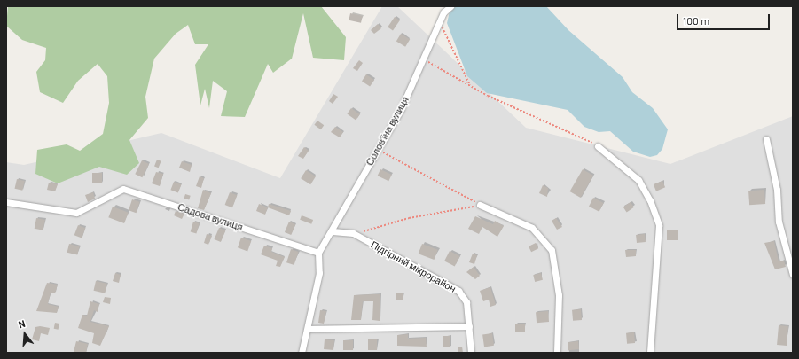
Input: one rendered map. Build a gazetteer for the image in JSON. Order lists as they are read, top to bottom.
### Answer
{
  "streets": {
    "street": ["Солов'їна вулиця", "Садова вулиця", "Підгірний мікрорайон"]
  },
  "crossings": [
    ["Солов'їна вулиця", "Садова вулиця"],
    ["Солов'їна вулиця", "Підгірний мікрорайон"]
  ],
  "scale_bar": "100 m",
  "north": "top"
}
